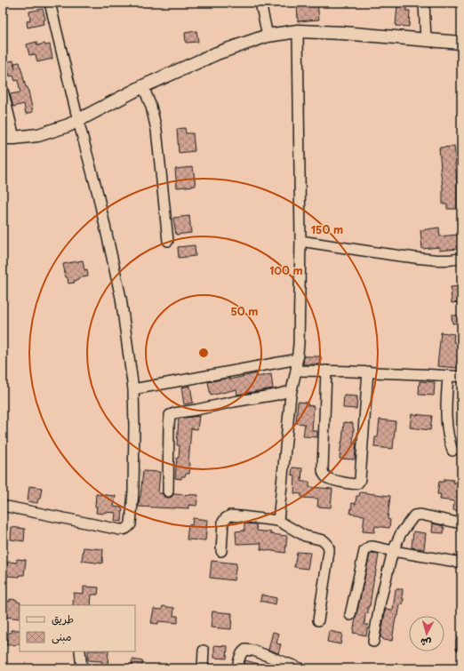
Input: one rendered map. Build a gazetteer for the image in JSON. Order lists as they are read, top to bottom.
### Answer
{
  "legend": ["طريق", "مبنى"],
  "north": "bottom",
  "rings": ["150 m", "100 m", "50 m"]
}
